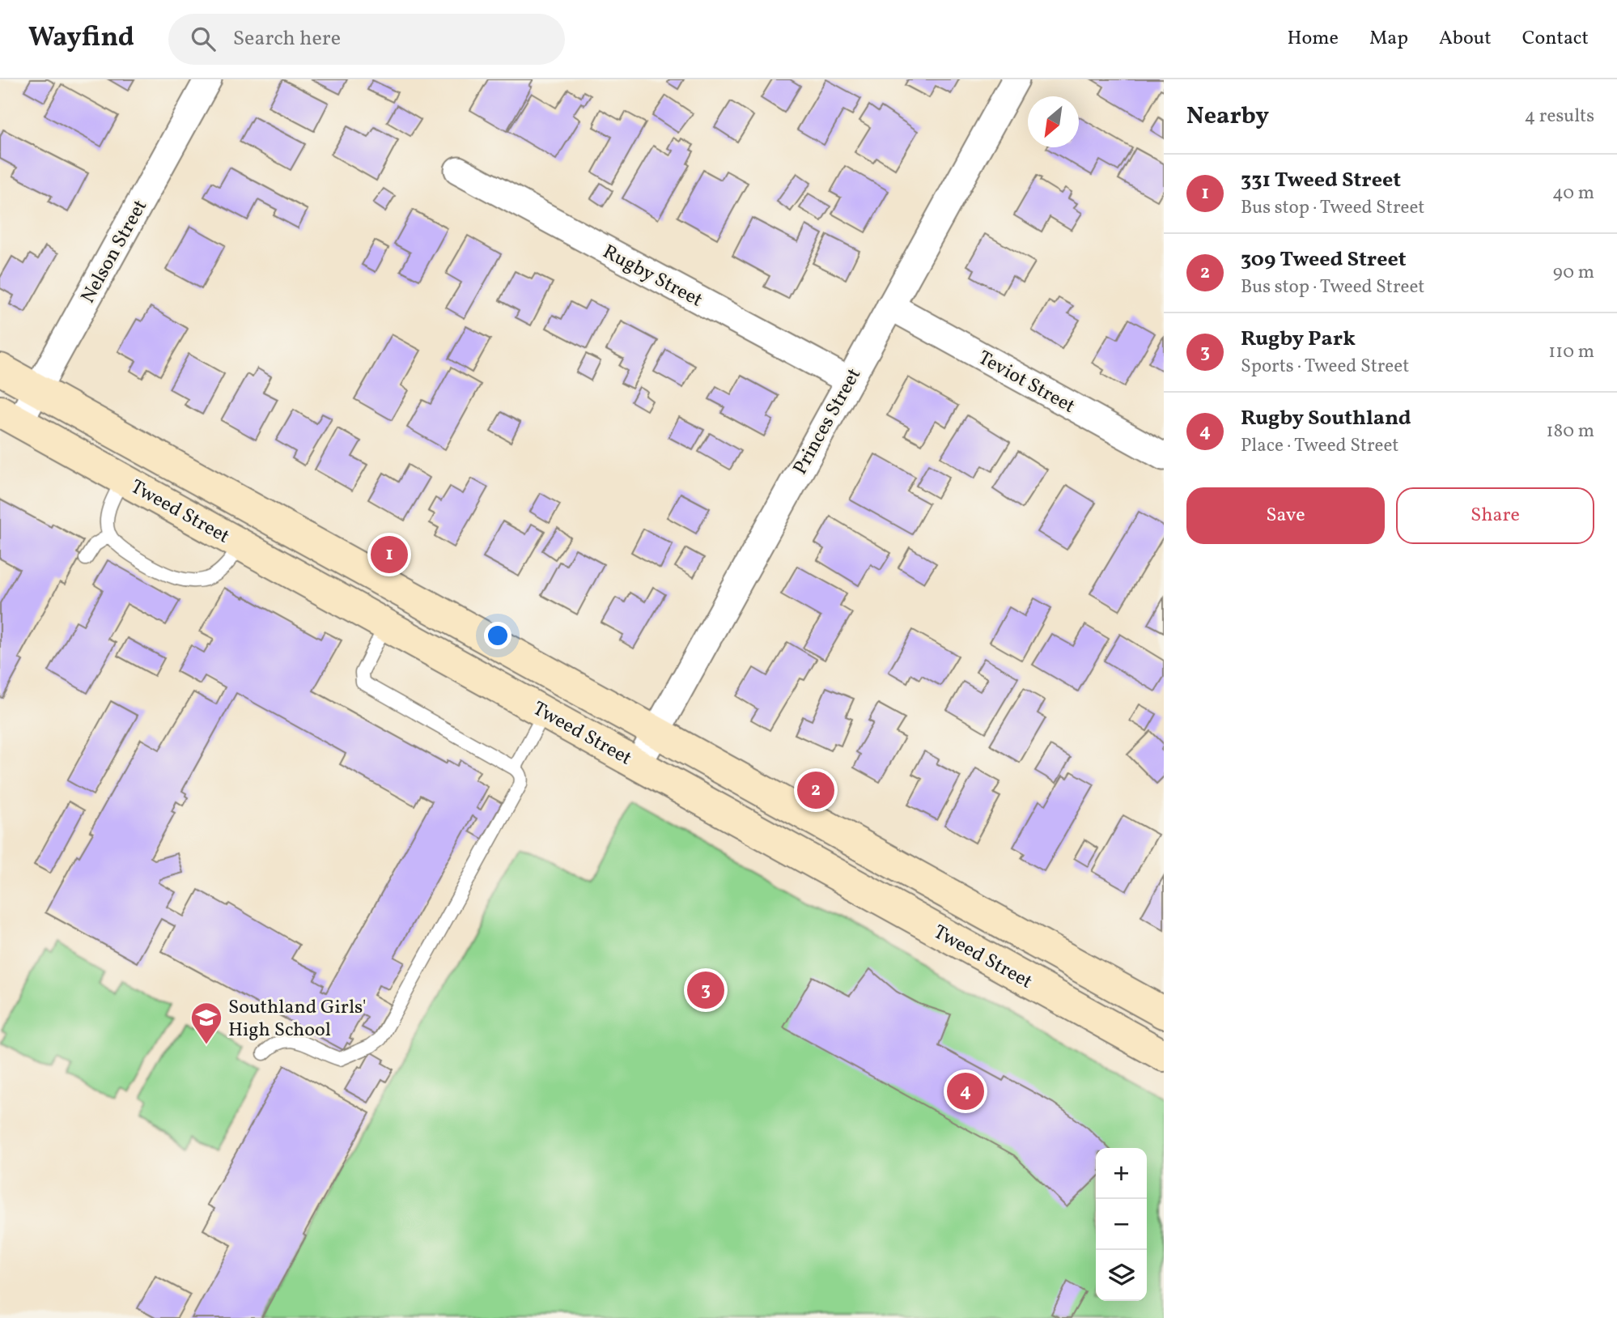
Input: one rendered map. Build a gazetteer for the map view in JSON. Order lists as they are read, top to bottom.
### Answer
{
  "streets": {
    "main road": ["Tweed Street"],
    "street": [
      "Nelson Street",
      "Rugby Street",
      "Teviot Street",
      "Princes Street"
    ]
  },
  "crossings": [
    ["Nelson Street", "Tweed Street"],
    ["Rugby Street", "Princes Street"],
    ["Teviot Street", "Princes Street"],
    ["Princes Street", "Tweed Street"]
  ],
  "places": {
    "school or university": ["Southland Girls' High School"]
  },
  "north": "bottom left",
  "page": {
    "header": "Wayfind",
    "search": "Search here",
    "nav": [
      "Home",
      "Map",
      "About",
      "Contact"
    ],
    "heading": ["Nearby", "4 results"],
    "list": [
      {
        "mark": "1",
        "name": "331 Tweed Street",
        "note": "Bus stop · Tweed Street",
        "value": "40 m"
      },
      {
        "mark": "2",
        "name": "309 Tweed Street",
        "note": "Bus stop · Tweed Street",
        "value": "90 m"
      },
      {
        "mark": "3",
        "name": "Rugby Park",
        "note": "Sports · Tweed Street",
        "value": "110 m"
      },
      {
        "mark": "4",
        "name": "Rugby Southland",
        "note": "Place · Tweed Street",
        "value": "180 m"
      }
    ],
    "buttons": ["Save", "Share"],
    "pins": [
      "1",
      "2",
      "3",
      "4"
    ],
    "map_buttons": ["+", "−"]
  }
}
